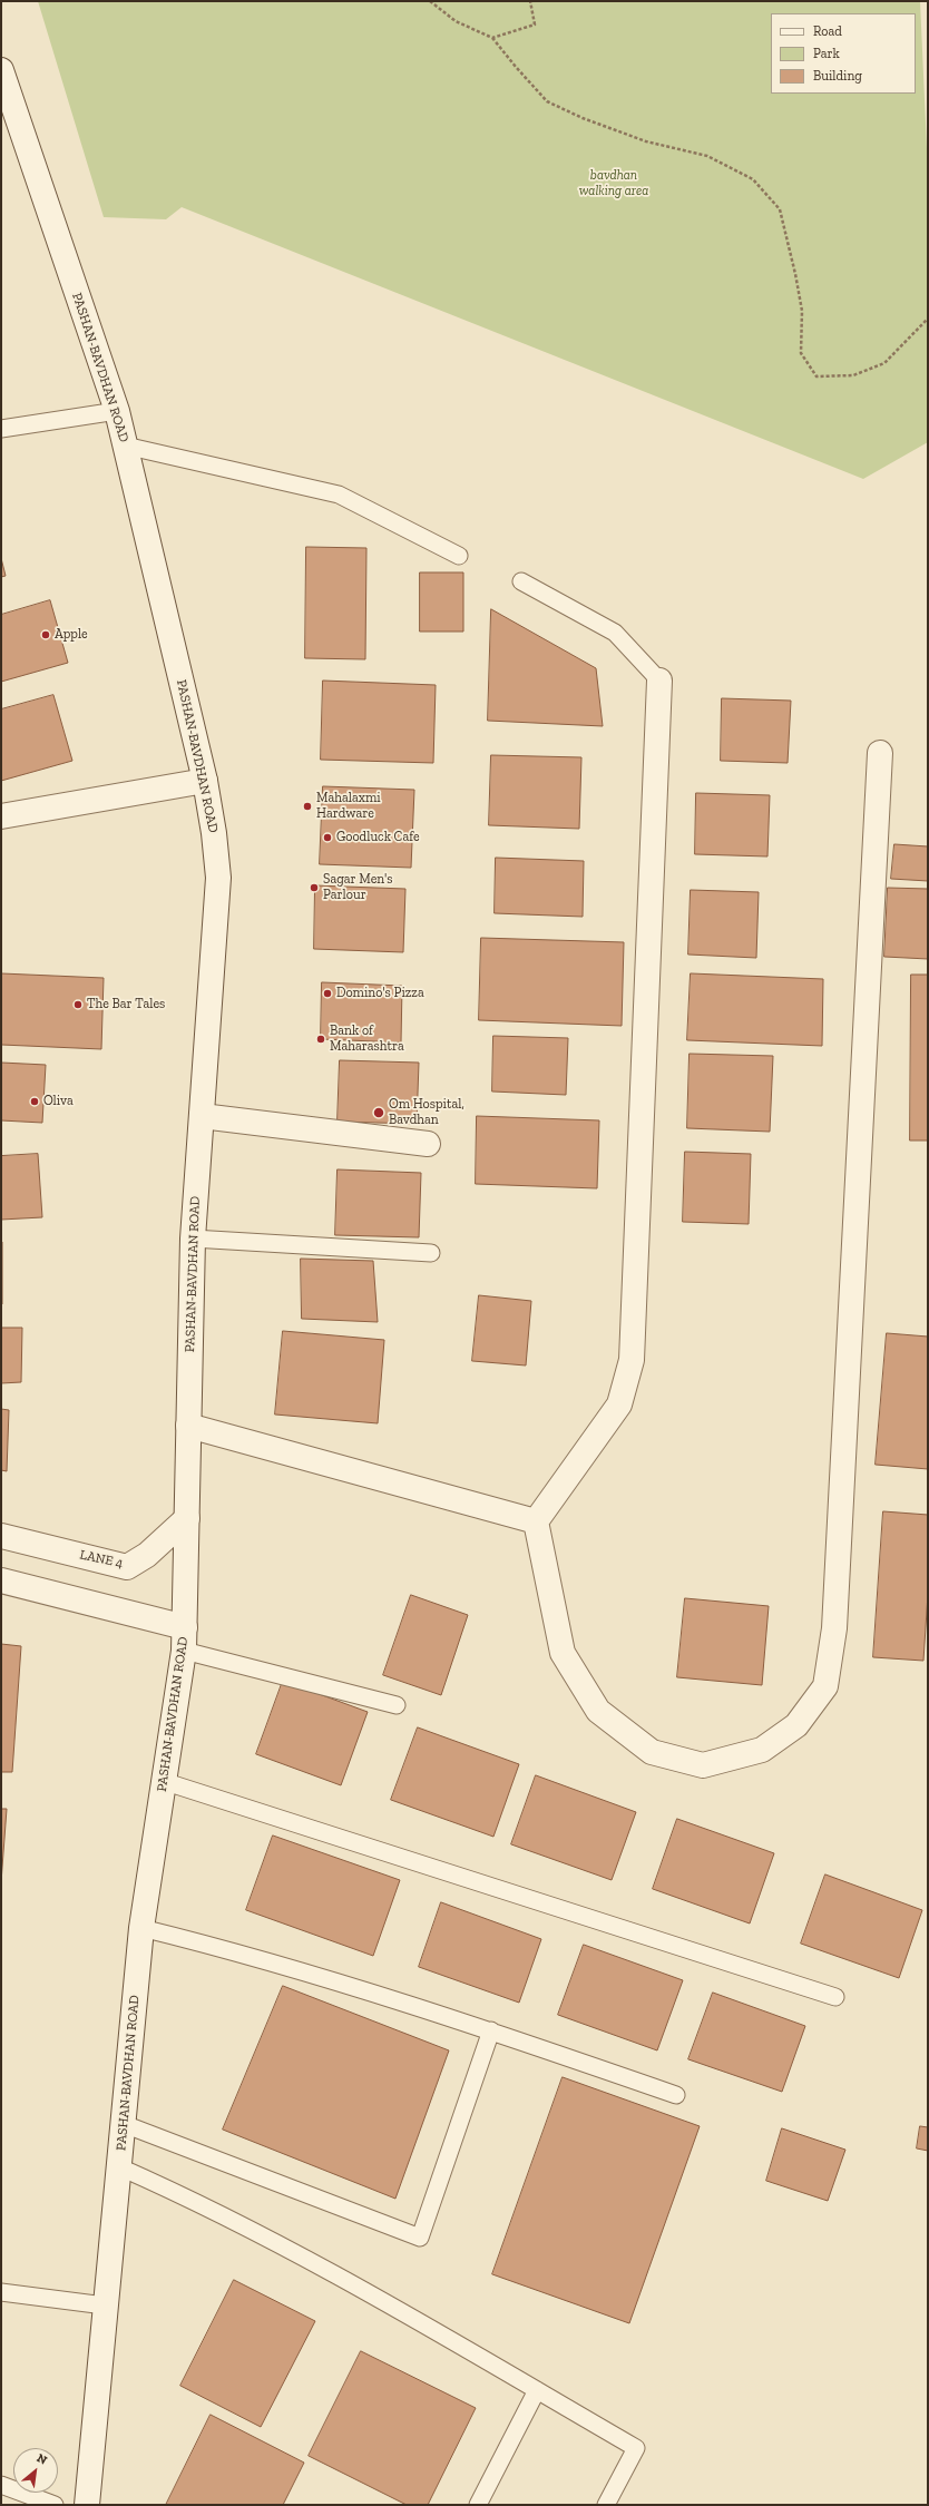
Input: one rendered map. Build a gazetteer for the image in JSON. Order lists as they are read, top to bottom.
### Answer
{
  "streets": {
    "street": ["PASHAN-BAVDHAN ROAD", "LANE 4"]
  },
  "crossings": [
    ["PASHAN-BAVDHAN ROAD", "LANE 4"]
  ],
  "parks": ["bavdhan walking area"],
  "places": [
    "Apple",
    "Mahalaxmi Hardware",
    "Goodluck Cafe",
    "Sagar Men's Parlour",
    "Domino's Pizza",
    "The Bar Tales",
    "Bank of Maharashtra",
    "Oliva",
    "Om Hospital, Bavdhan"
  ],
  "legend": ["Road", "Park", "Building"],
  "north": "top right"
}
